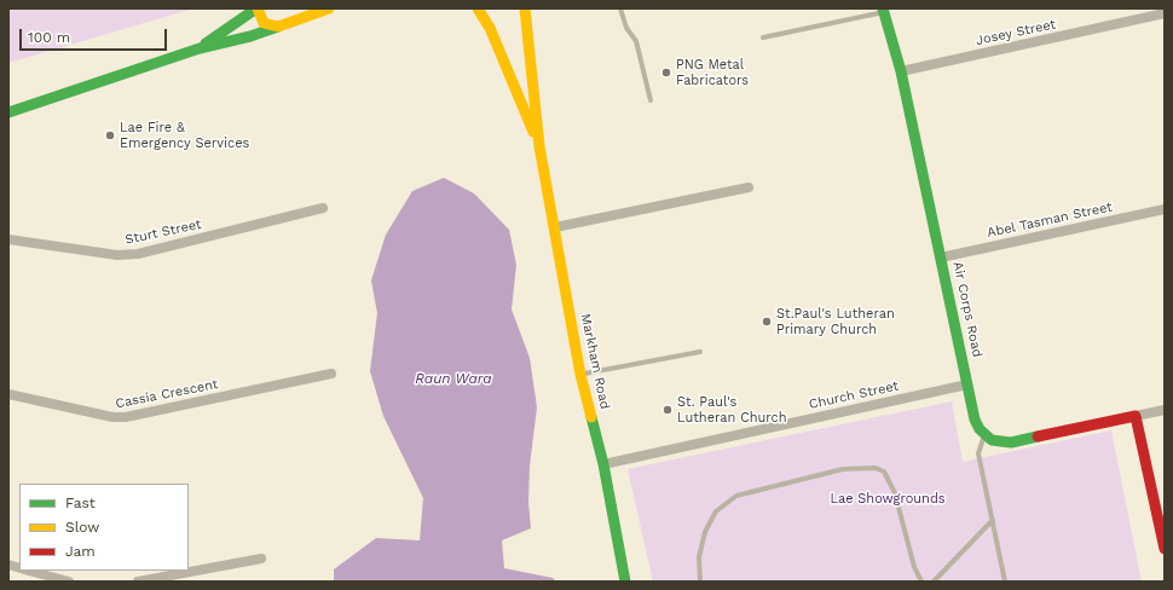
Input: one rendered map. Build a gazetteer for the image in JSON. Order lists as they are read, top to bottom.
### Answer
{
  "streets": {
    "main road": ["Air Corps Road", "Markham Road"],
    "street": [
      "Josey Street",
      "Abel Tasman Street",
      "Sturt Street",
      "Cassia Crescent",
      "Church Street"
    ]
  },
  "crossings": [
    ["Josey Street", "Air Corps Road"],
    ["Abel Tasman Street", "Air Corps Road"],
    ["Air Corps Road", "Church Street"],
    ["Markham Road", "Church Street"]
  ],
  "water": ["Raun Wara"],
  "parks": ["Lae Showgrounds"],
  "places": [
    "PNG Metal Fabricators",
    "Lae Fire & Emergency Services",
    "St.Paul's Lutheran Primary Church",
    "St. Paul's Lutheran Church"
  ],
  "legend": ["Fast", "Slow", "Jam"],
  "scale_bar": "100 m"
}
